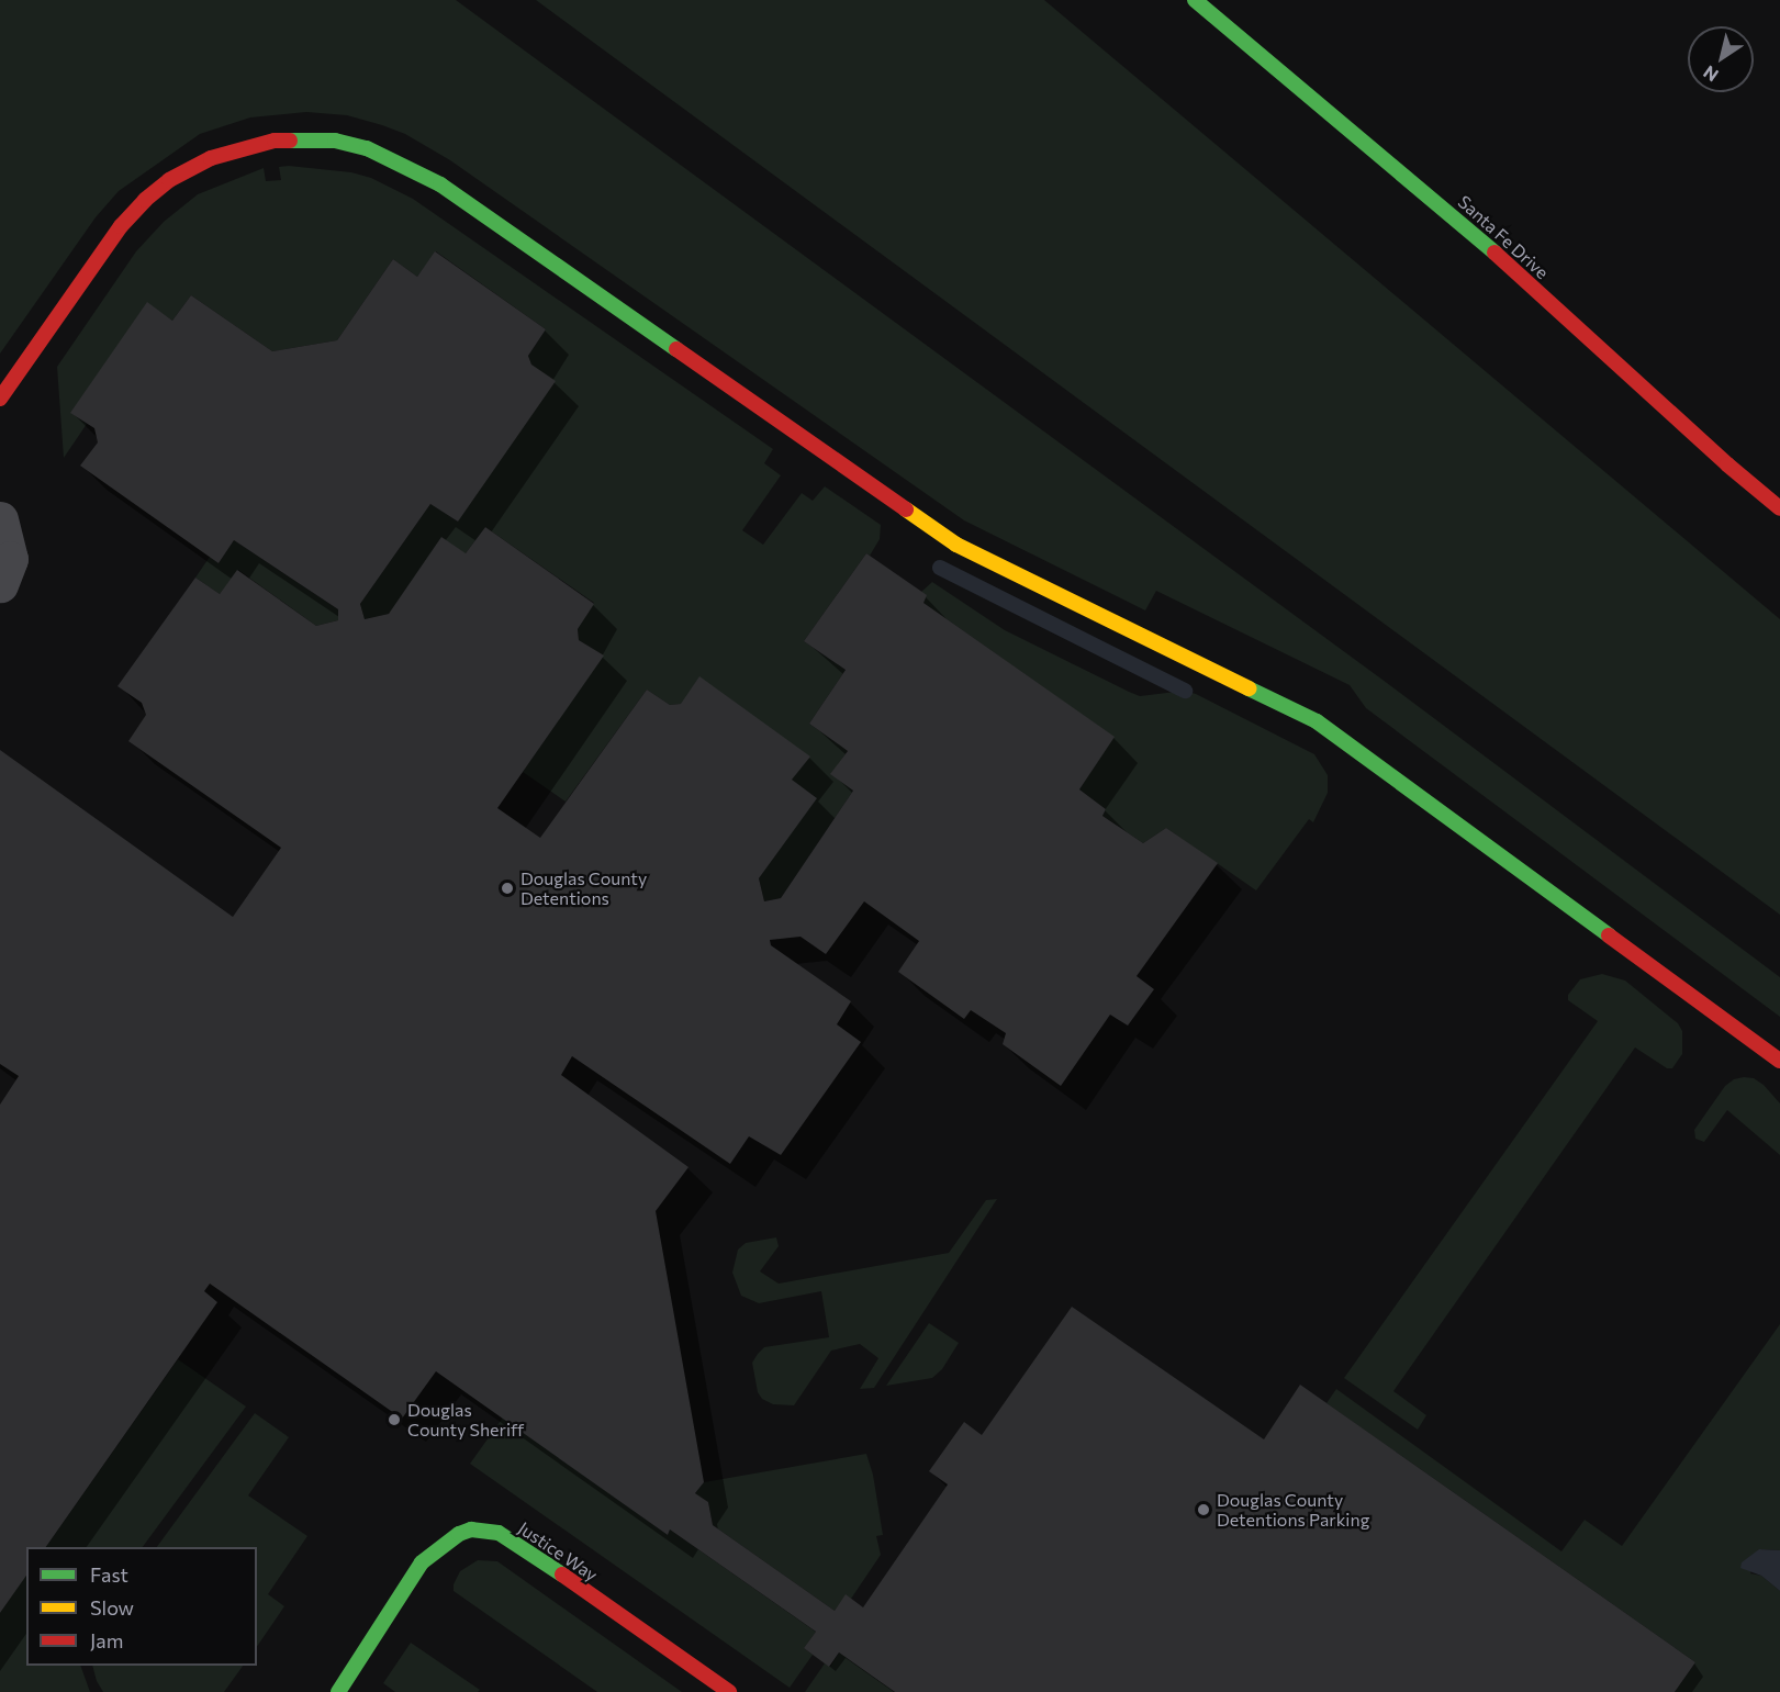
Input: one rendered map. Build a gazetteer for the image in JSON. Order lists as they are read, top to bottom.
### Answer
{
  "streets": {
    "street": ["Santa Fe Drive", "Justice Way"]
  },
  "places": ["Douglas County Detentions", "Douglas County Sheriff", "Douglas County Detentions Parking"],
  "legend": ["Fast", "Slow", "Jam"],
  "north": "bottom left"
}
